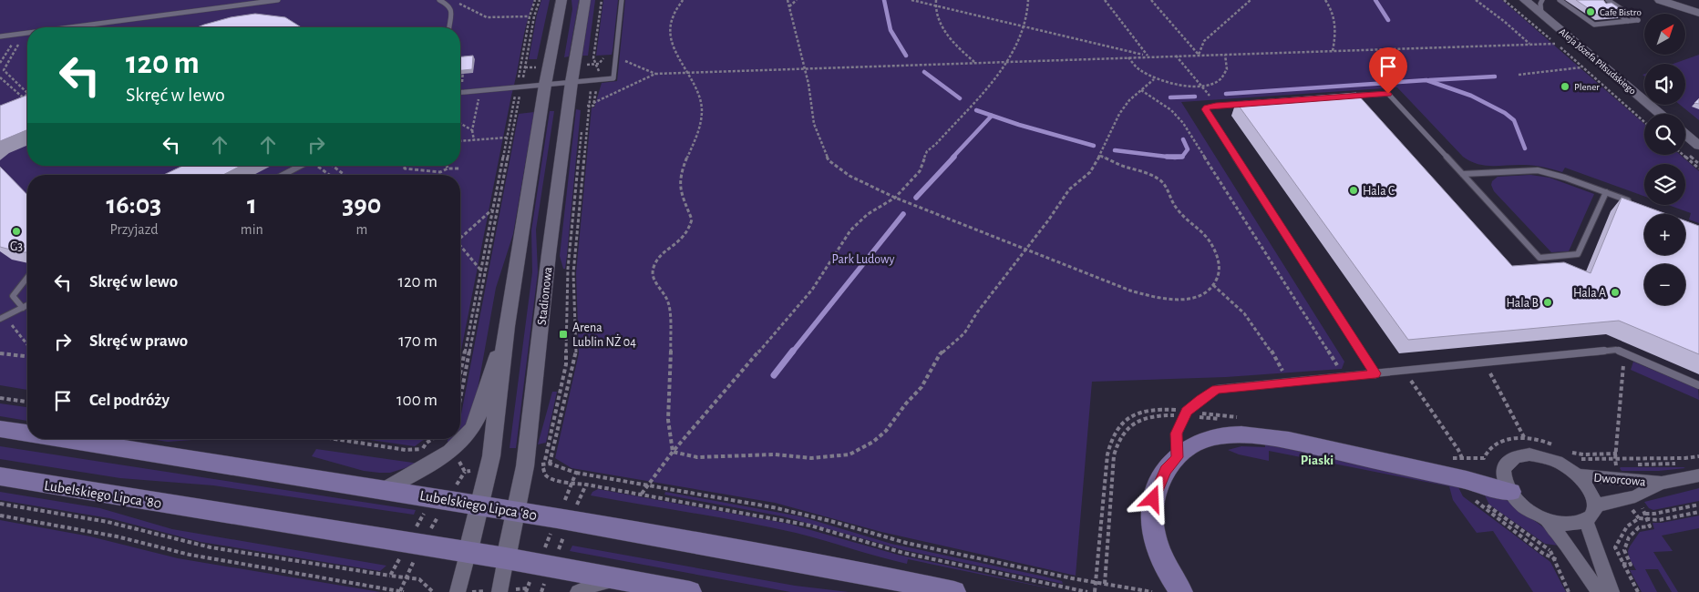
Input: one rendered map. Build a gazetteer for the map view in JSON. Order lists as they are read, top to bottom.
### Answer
{
  "streets": {
    "main road": ["Lubelskiego Lipca '80"],
    "street": ["Aleja Józefa Piłsudskiego", "Stadionowa", "Dworcowa"]
  },
  "crossings": [
    ["Stadionowa", "Lubelskiego Lipca '80"]
  ],
  "districts": ["Piaski"],
  "parks": ["Park Ludowy"],
  "places": {
    "other": [
      "Cafe Bistro",
      "Plener",
      "Hala C",
      "G3",
      "Hala A",
      "Hala B"
    ],
    "transit": ["Arena Lublin NŻ 04"]
  },
  "north": "top right",
  "page": {
    "map_buttons": ["+", "−"],
    "turn": ["120 m", "Skręć w lewo"],
    "eta": [
      "16:03",
      "Przyjazd",
      "1",
      "min",
      "390",
      "m"
    ],
    "list": [
      {
        "name": "Skręć w lewo",
        "value": "120 m"
      },
      {
        "name": "Skręć w prawo",
        "value": "170 m"
      },
      {
        "name": "Cel podróży",
        "value": "100 m"
      }
    ]
  }
}
